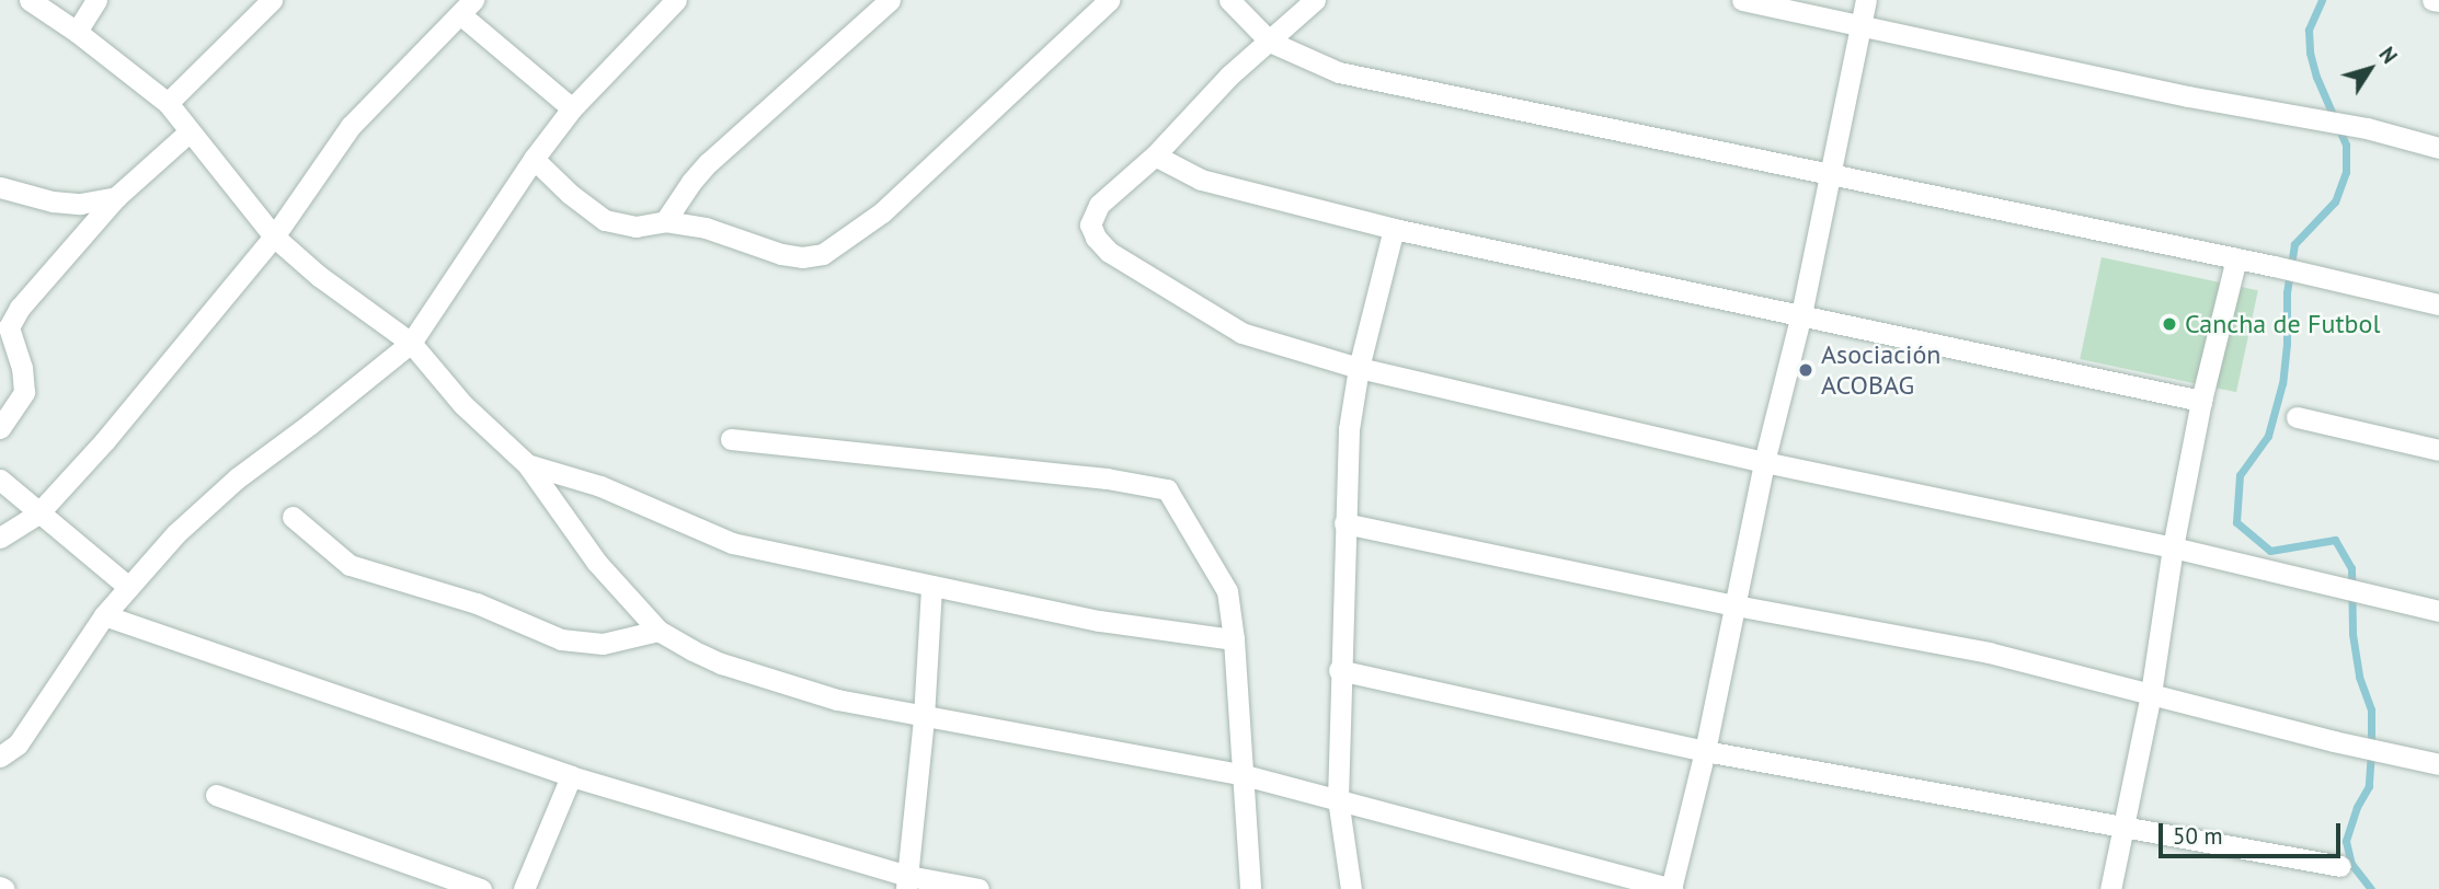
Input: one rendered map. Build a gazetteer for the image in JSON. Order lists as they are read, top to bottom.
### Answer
{
  "places": ["Cancha de Futbol", "Asociación ACOBAG"],
  "scale_bar": "50 m",
  "north": "top right"
}
